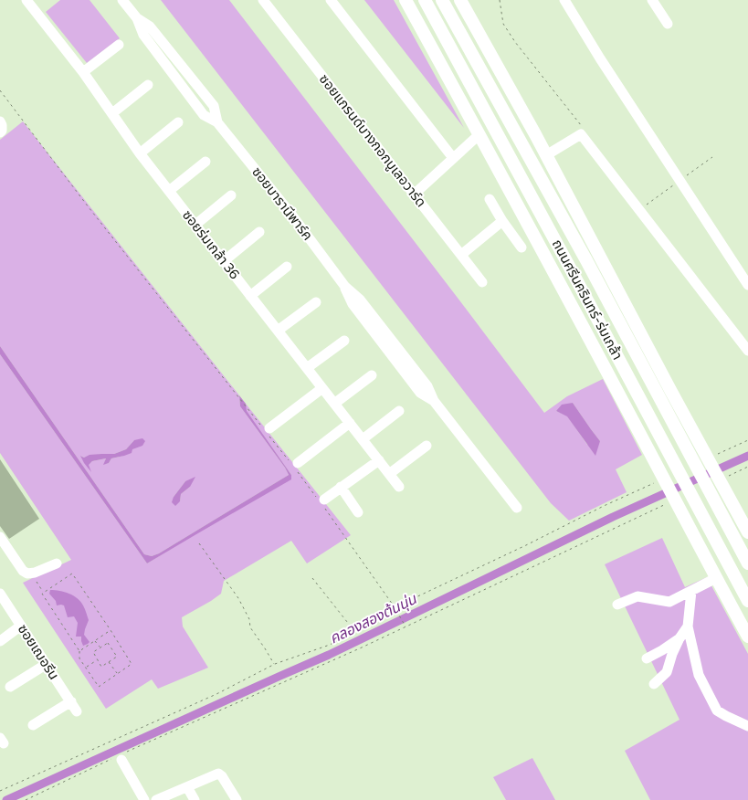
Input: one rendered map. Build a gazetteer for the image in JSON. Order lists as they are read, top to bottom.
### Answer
{
  "streets": {
    "main road": ["ถนนศรีนครินทร์-ร่มเกล้า"],
    "street": [
      "ซอยแกรนด์บางกอกบูเลอวาร์ด",
      "ซอยบารานีพาร์ค",
      "ซอยร่มเกล้า 36",
      "ซอยเฌอรีน"
    ]
  },
  "water": ["คลองสองต้นนุ่น"]
}
